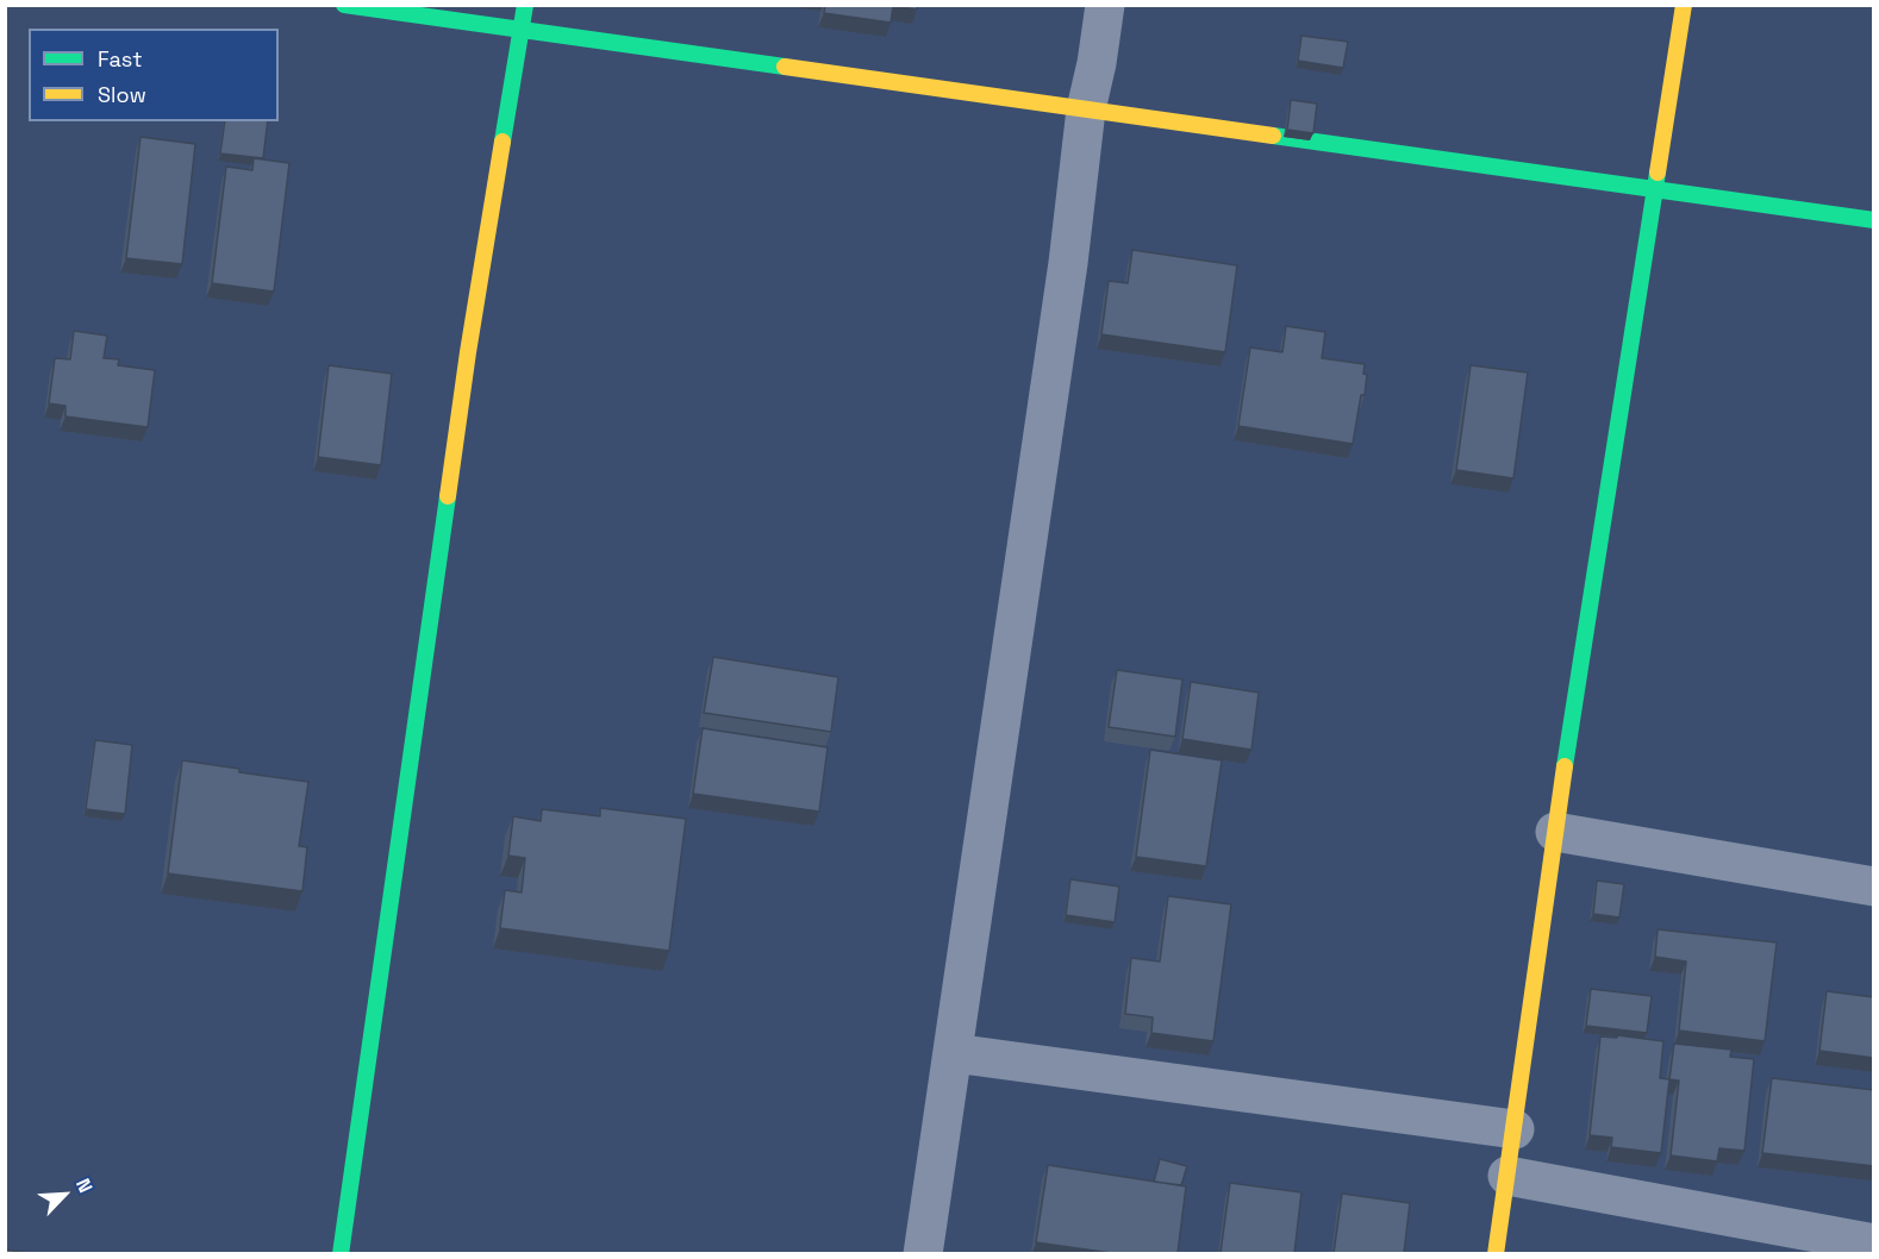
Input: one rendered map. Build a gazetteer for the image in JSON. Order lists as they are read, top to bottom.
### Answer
{
  "legend": ["Fast", "Slow"],
  "north": "top right"
}
